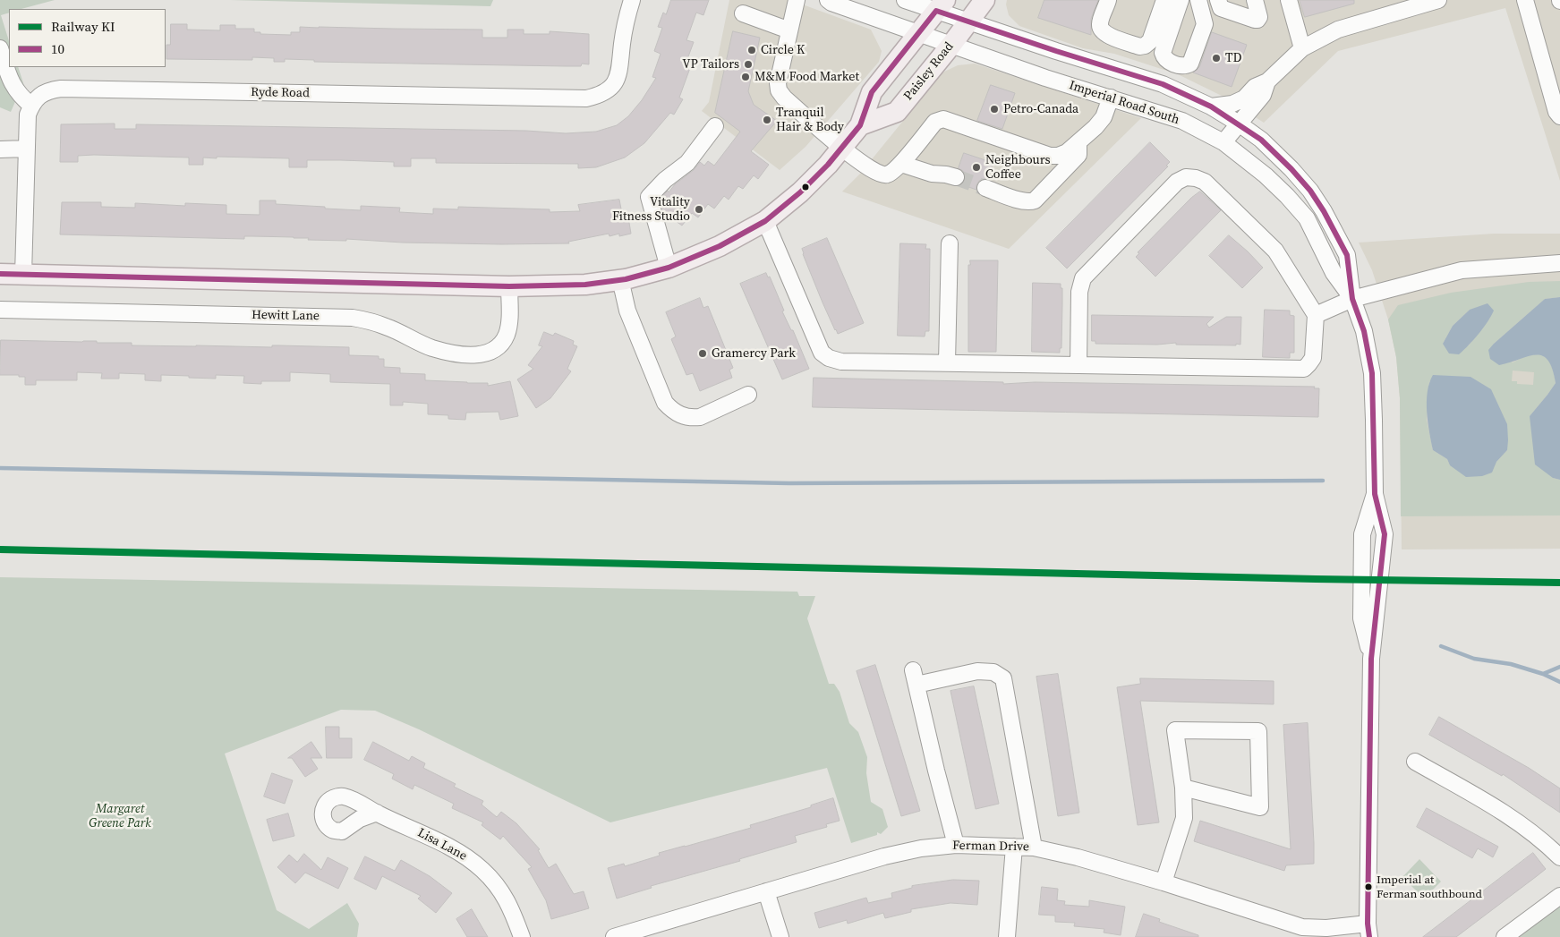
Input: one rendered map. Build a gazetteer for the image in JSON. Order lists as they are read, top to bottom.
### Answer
{
  "streets": {
    "main road": ["Paisley Road"],
    "street": [
      "Ryde Road",
      "Imperial Road South",
      "Hewitt Lane",
      "Lisa Lane",
      "Ferman Drive"
    ]
  },
  "crossings": [
    ["Paisley Road", "Imperial Road South"]
  ],
  "parks": ["Margaret Greene Park"],
  "places": [
    "Circle K",
    "TD",
    "VP Tailors",
    "M&M Food Market",
    "Petro-Canada",
    "Tranquil Hair & Body",
    "Neighbours Coffee",
    "Vitality Fitness Studio",
    "Gramercy Park",
    "Imperial at Ferman southbound"
  ],
  "lines": ["transit line 10", "rail line KI"],
  "legend": ["Railway KI", "10"]
}
